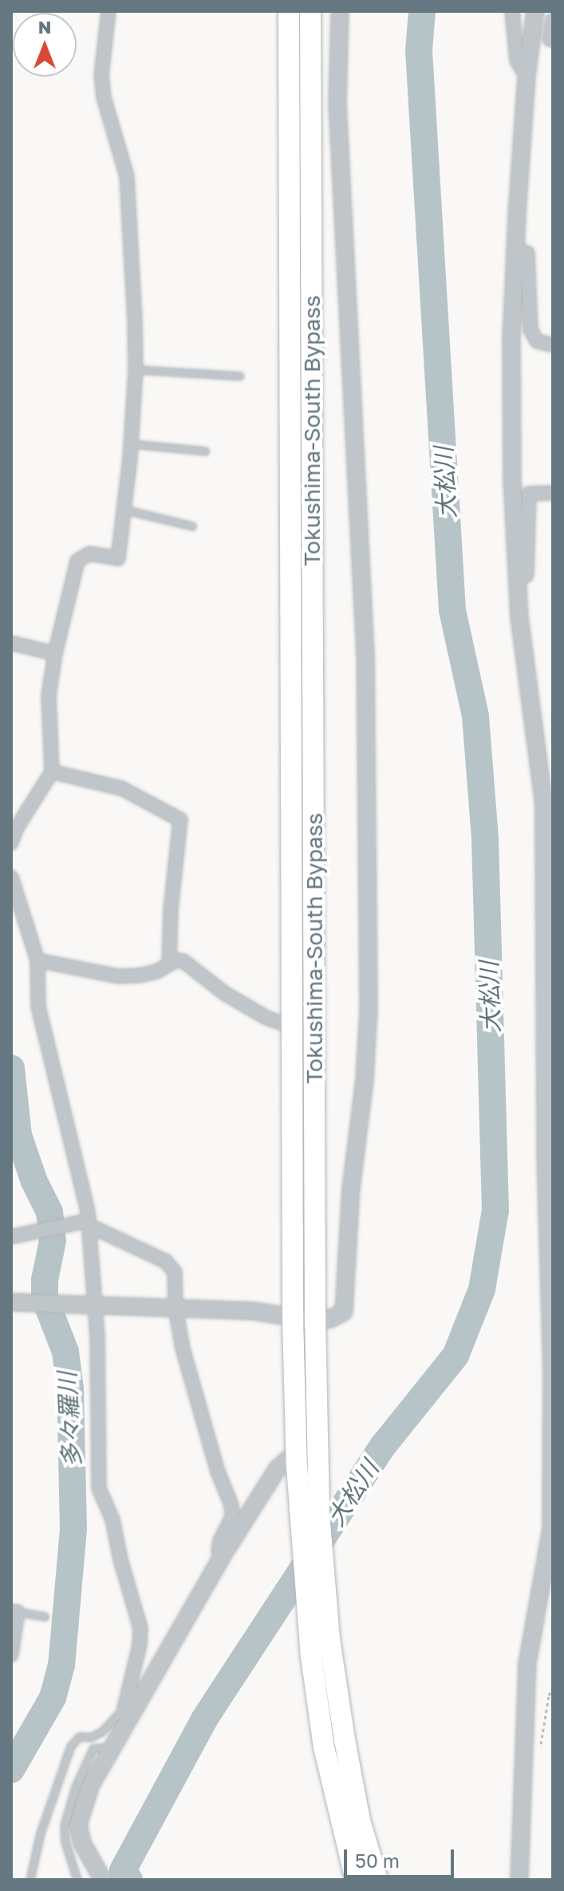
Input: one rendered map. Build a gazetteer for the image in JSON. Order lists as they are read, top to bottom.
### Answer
{
  "streets": {
    "highway": ["Tokushima-South Bypass"]
  },
  "water": ["大松川", "多々羅川"],
  "scale_bar": "50 m",
  "north": "top"
}
